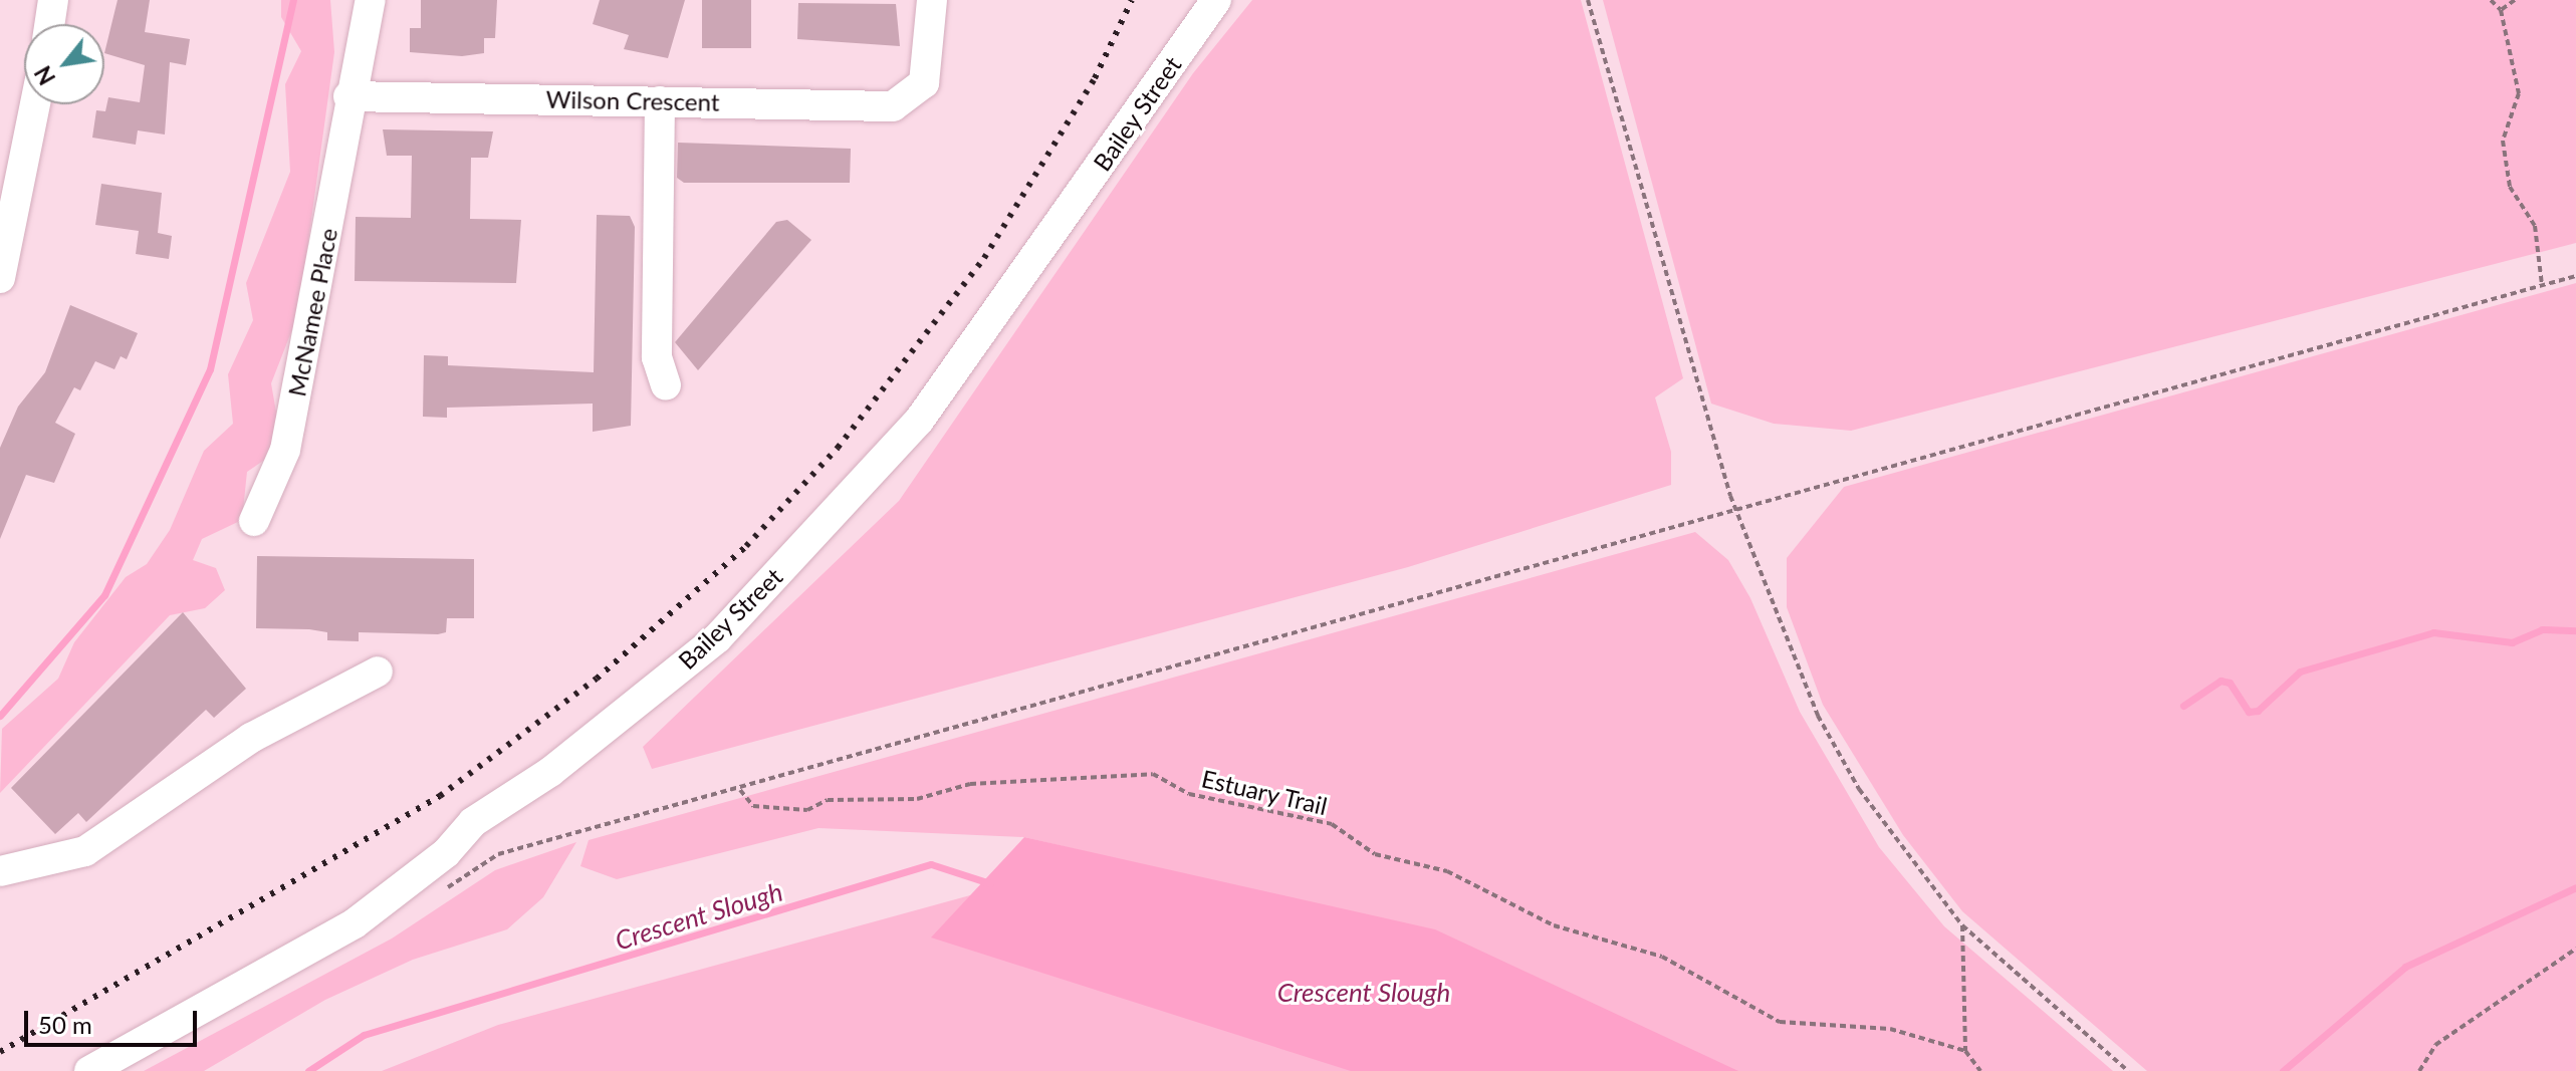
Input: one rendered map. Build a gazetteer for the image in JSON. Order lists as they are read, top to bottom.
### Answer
{
  "streets": {
    "street": ["Wilson Crescent", "Bailey Street", "McNamee Place"],
    "path": ["Estuary Trail"]
  },
  "crossings": [
    ["Wilson Crescent", "McNamee Place"]
  ],
  "water": ["Crescent Slough"],
  "scale_bar": "50 m",
  "north": "bottom left"
}
